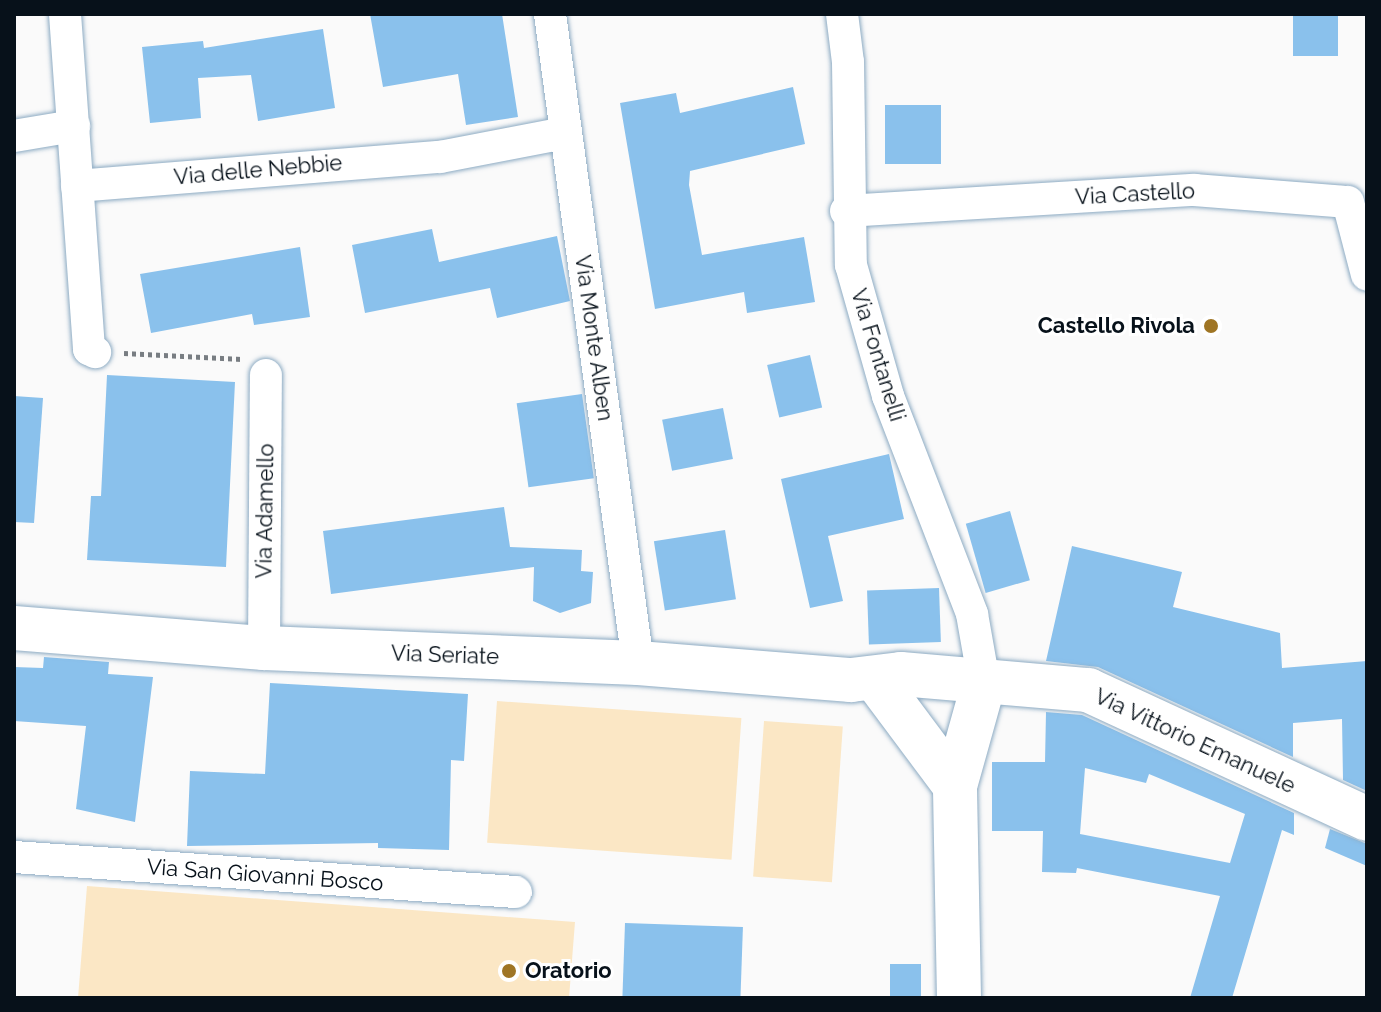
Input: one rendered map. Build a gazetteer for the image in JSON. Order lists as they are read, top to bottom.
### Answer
{
  "streets": {
    "street": [
      "Via delle Nebbie",
      "Via Castello",
      "Via Monte Alben",
      "Via Fontanelli",
      "Via Adamello",
      "Via Seriate",
      "Via Vittorio Emanuele",
      "Via San Giovanni Bosco"
    ]
  },
  "crossings": [
    ["Via delle Nebbie", "Via Monte Alben"],
    ["Via Castello", "Via Fontanelli"],
    ["Via Monte Alben", "Via Seriate"],
    ["Via Fontanelli", "Via Vittorio Emanuele"],
    ["Via Adamello", "Via Seriate"],
    ["Via Seriate", "Via Vittorio Emanuele"]
  ],
  "places": ["Castello Rivola", "Oratorio"]
}
